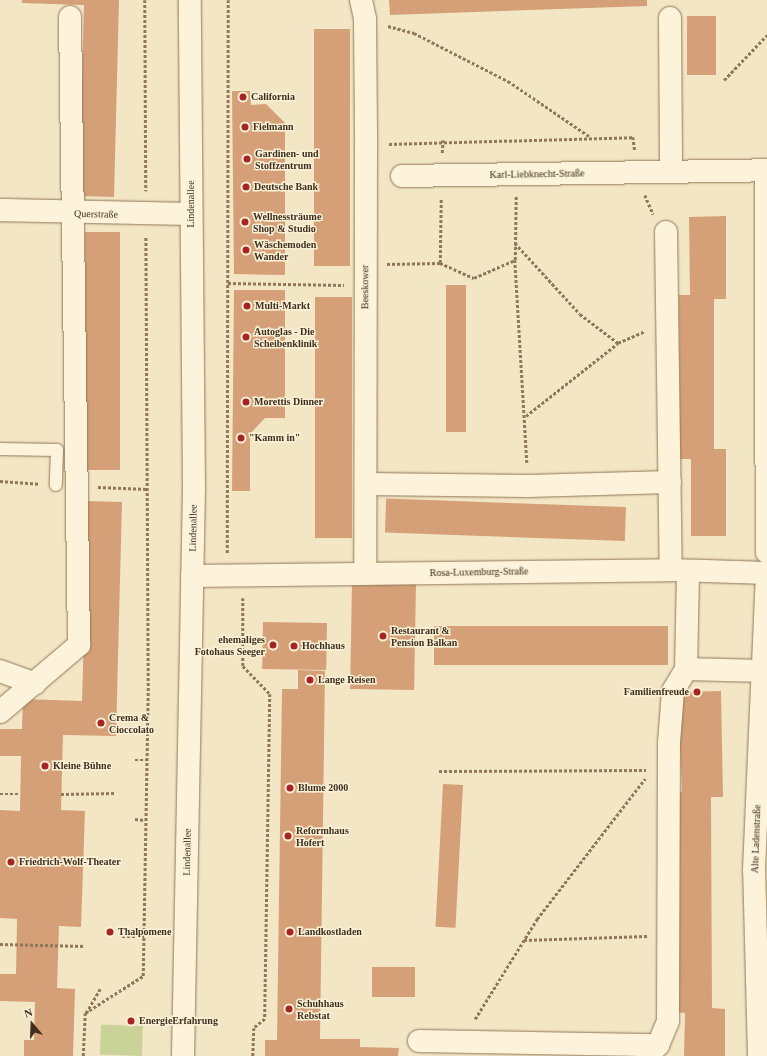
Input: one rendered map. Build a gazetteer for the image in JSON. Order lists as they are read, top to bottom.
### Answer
{
  "streets": {
    "street": [
      "Karl-Liebknecht-Straße",
      "Lindenallee",
      "Querstraße",
      "Beeskower",
      "Rosa-Luxemburg-Straße",
      "Alte Ladenstraße"
    ]
  },
  "crossings": [
    ["Lindenallee", "Querstraße"],
    ["Lindenallee", "Rosa-Luxemburg-Straße"],
    ["Beeskower", "Rosa-Luxemburg-Straße"],
    ["Rosa-Luxemburg-Straße", "Alte Ladenstraße"]
  ],
  "places": [
    "California",
    "Fielmann",
    "Gardinen- und Stoffzentrum",
    "Deutsche Bank",
    "Wellnessträume Shop & Studio",
    "Wäschemoden Wander",
    "Multi-Markt",
    "Autoglas - Die Scheibenklinik",
    "Morettis Dinner",
    "\"Kamm in\"",
    "Restaurant & Pension Balkan",
    "ehemaliges Fotohaus Seeger",
    "Hochhaus",
    "Lange Reisen",
    "Familienfreude",
    "Crema & Cioccolato",
    "Kleine Bühne",
    "Blume 2000",
    "Reformhaus Hofert",
    "Friedrich-Wolf-Theater",
    "Thalpomene",
    "Landkostladen",
    "Schuhhaus Rebstat",
    "EnergieErfahrung"
  ],
  "north": "top"
}
